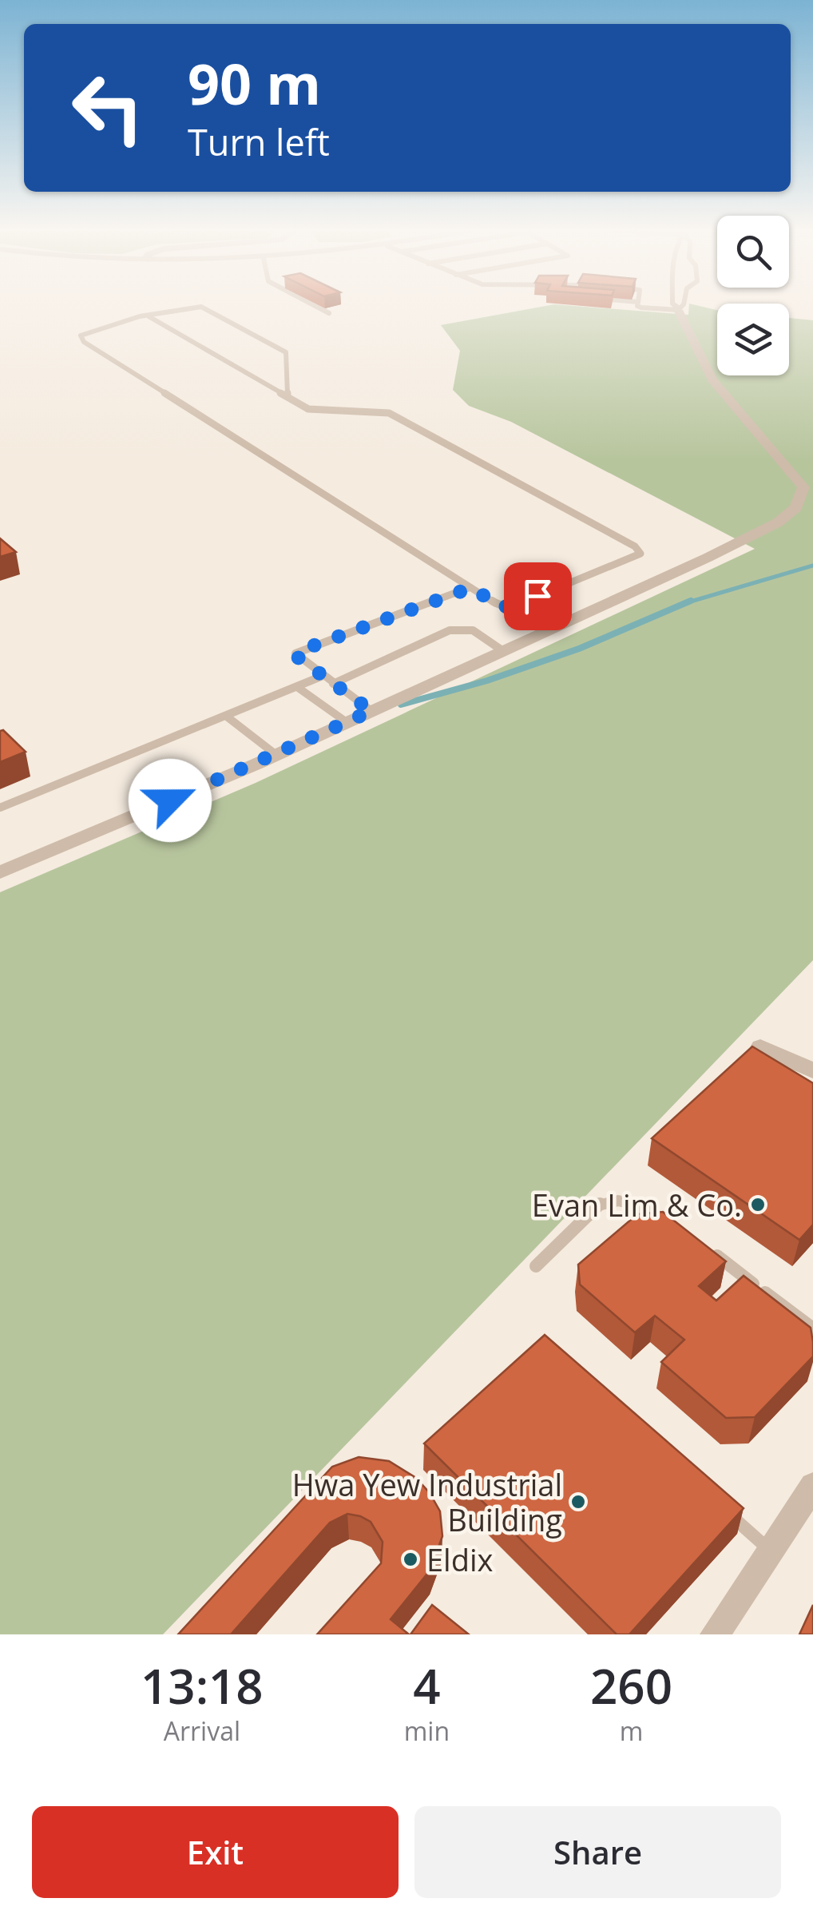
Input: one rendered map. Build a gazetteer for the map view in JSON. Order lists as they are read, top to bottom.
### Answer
{
  "places": ["Evan Lim & Co.", "Hwa Yew Industrial Building", "Eldix"],
  "page": {
    "turn": ["90 m", "Turn left"],
    "eta": [
      "13:18",
      "Arrival",
      "4",
      "min",
      "260",
      "m"
    ],
    "buttons": ["Exit", "Share"]
  }
}
